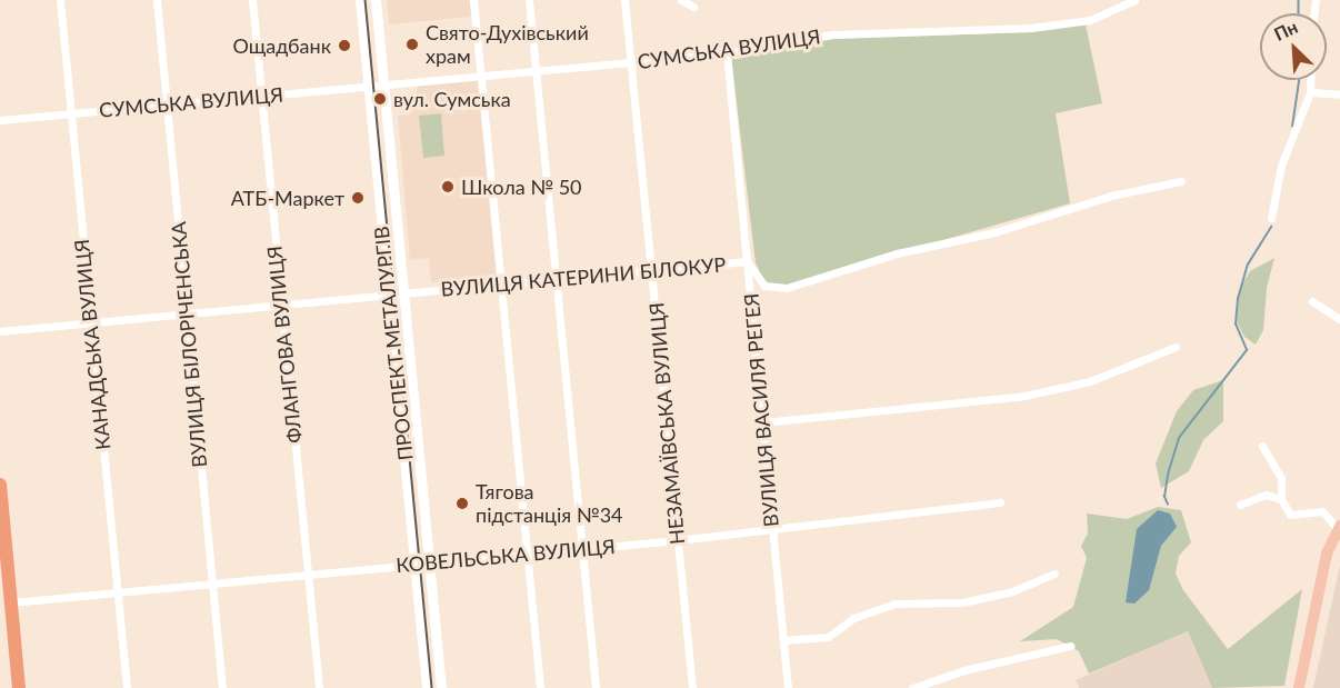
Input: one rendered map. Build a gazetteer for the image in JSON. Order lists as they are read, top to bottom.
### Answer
{
  "streets": {
    "main road": ["ПРОСПЕКТ МЕТАЛУРГІВ"],
    "street": [
      "СУМСЬКА ВУЛИЦЯ",
      "ВУЛИЦЯ КАТЕРИНИ БІЛОКУР",
      "КАНАДСЬКА ВУЛИЦЯ",
      "ВУЛИЦЯ БІЛОРІЧЕНСЬКА",
      "ФЛАНГОВА ВУЛИЦЯ",
      "ВУЛИЦЯ ВАСИЛЯ РЕГЕЯ",
      "НЕЗАМАЇВСЬКА ВУЛИЦЯ",
      "КОВЕЛЬСЬКА ВУЛИЦЯ"
    ]
  },
  "crossings": [
    ["СУМСЬКА ВУЛИЦЯ", "ПРОСПЕКТ МЕТАЛУРГІВ"],
    ["СУМСЬКА ВУЛИЦЯ", "КАНАДСЬКА ВУЛИЦЯ"],
    ["СУМСЬКА ВУЛИЦЯ", "ВУЛИЦЯ БІЛОРІЧЕНСЬКА"],
    ["СУМСЬКА ВУЛИЦЯ", "ФЛАНГОВА ВУЛИЦЯ"],
    ["СУМСЬКА ВУЛИЦЯ", "ВУЛИЦЯ ВАСИЛЯ РЕГЕЯ"],
    ["СУМСЬКА ВУЛИЦЯ", "НЕЗАМАЇВСЬКА ВУЛИЦЯ"],
    ["ВУЛИЦЯ КАТЕРИНИ БІЛОКУР", "ПРОСПЕКТ МЕТАЛУРГІВ"],
    ["ВУЛИЦЯ КАТЕРИНИ БІЛОКУР", "КАНАДСЬКА ВУЛИЦЯ"],
    ["ВУЛИЦЯ КАТЕРИНИ БІЛОКУР", "ВУЛИЦЯ БІЛОРІЧЕНСЬКА"],
    ["ВУЛИЦЯ КАТЕРИНИ БІЛОКУР", "ФЛАНГОВА ВУЛИЦЯ"],
    ["ВУЛИЦЯ КАТЕРИНИ БІЛОКУР", "ВУЛИЦЯ ВАСИЛЯ РЕГЕЯ"],
    ["ВУЛИЦЯ КАТЕРИНИ БІЛОКУР", "НЕЗАМАЇВСЬКА ВУЛИЦЯ"],
    ["ПРОСПЕКТ МЕТАЛУРГІВ", "КОВЕЛЬСЬКА ВУЛИЦЯ"],
    ["КАНАДСЬКА ВУЛИЦЯ", "КОВЕЛЬСЬКА ВУЛИЦЯ"],
    ["ВУЛИЦЯ БІЛОРІЧЕНСЬКА", "КОВЕЛЬСЬКА ВУЛИЦЯ"],
    ["ФЛАНГОВА ВУЛИЦЯ", "КОВЕЛЬСЬКА ВУЛИЦЯ"],
    ["ВУЛИЦЯ ВАСИЛЯ РЕГЕЯ", "КОВЕЛЬСЬКА ВУЛИЦЯ"],
    ["НЕЗАМАЇВСЬКА ВУЛИЦЯ", "КОВЕЛЬСЬКА ВУЛИЦЯ"]
  ],
  "places": [
    "Свято-Духівський храм",
    "Ощадбанк",
    "вул. Сумська",
    "Школа № 50",
    "АТБ-Маркет",
    "Тягова пiдстанцiя №34"
  ],
  "north": "top left"
}
